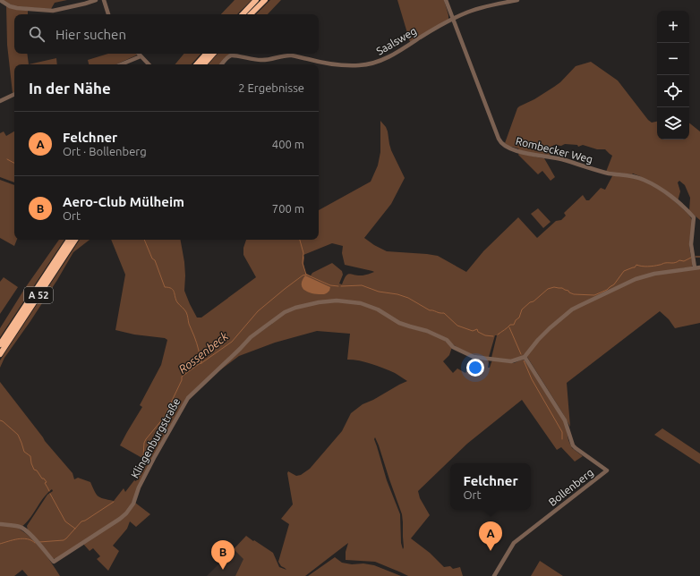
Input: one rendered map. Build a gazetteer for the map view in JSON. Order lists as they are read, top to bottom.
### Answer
{
  "streets": {
    "highway": ["A 52"],
    "street": [
      "Saalsweg",
      "Rombecker Weg",
      "Klingenburgstraße",
      "Bollenberg"
    ]
  },
  "crossings": [
    ["Saalsweg", "Rombecker Weg"],
    ["Klingenburgstraße", "Bollenberg"]
  ],
  "water": ["Rossenbeck"],
  "page": {
    "map_buttons": ["+", "−"],
    "search": "Hier suchen",
    "heading": ["In der Nähe", "2 Ergebnisse"],
    "list": [
      {
        "mark": "A",
        "name": "Felchner",
        "note": "Ort · Bollenberg",
        "value": "400 m"
      },
      {
        "mark": "B",
        "name": "Aero-Club Mülheim",
        "note": "Ort",
        "value": "700 m"
      }
    ],
    "popup": ["Felchner", "Ort"],
    "pins": ["A", "B"]
  }
}
